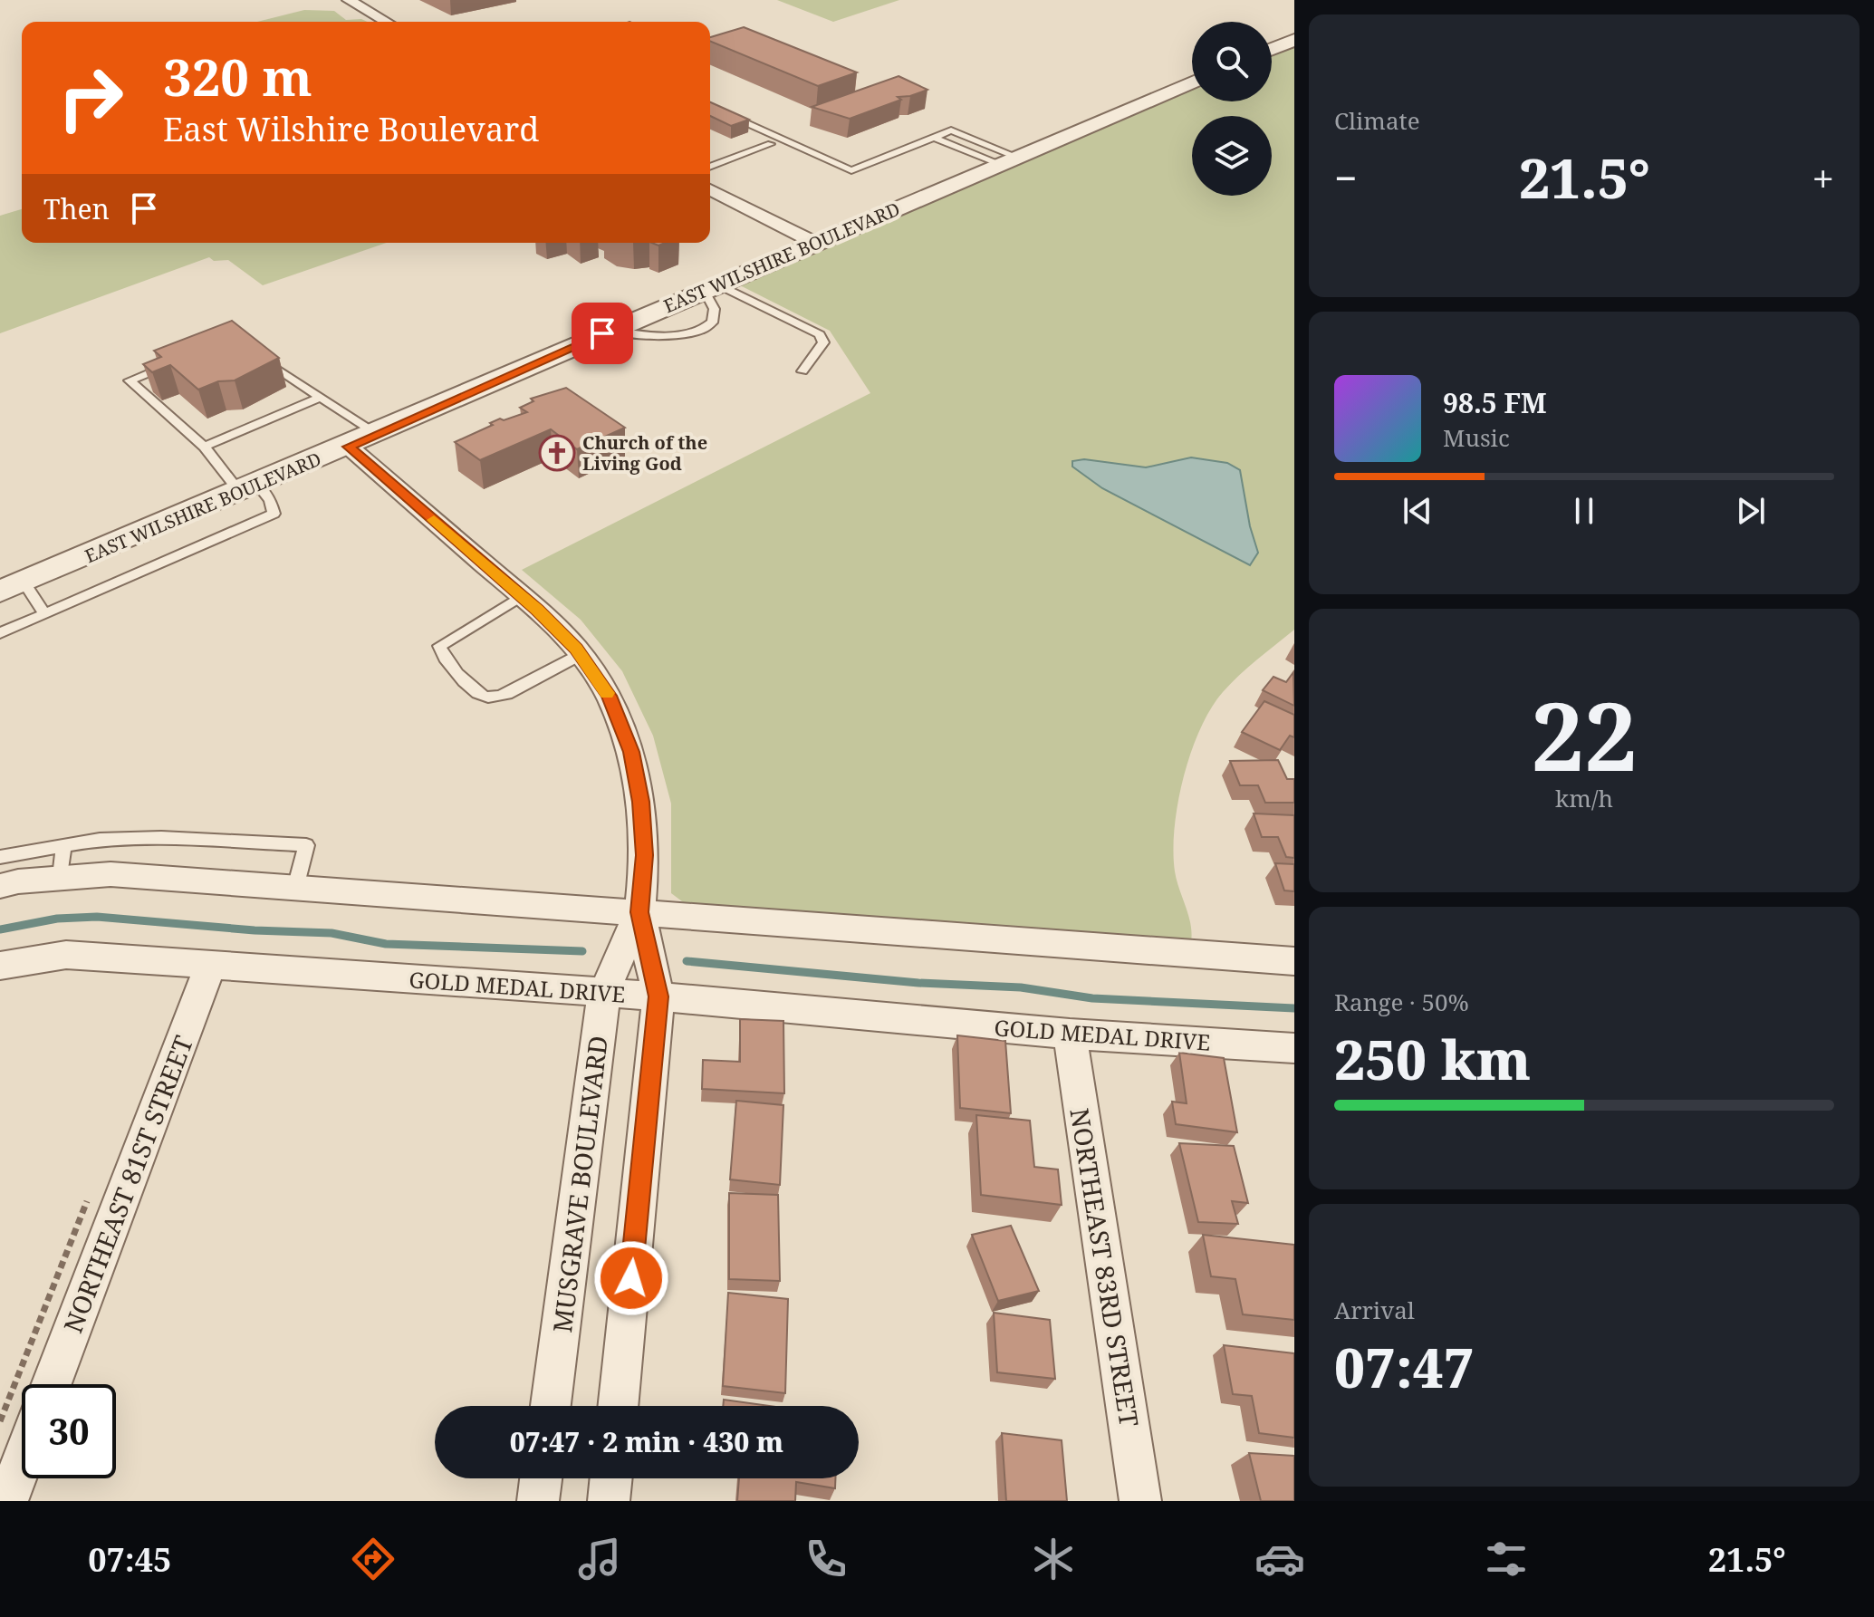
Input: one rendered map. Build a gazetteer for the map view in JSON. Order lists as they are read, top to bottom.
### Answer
{
  "streets": {
    "street": [
      "EAST WILSHIRE BOULEVARD",
      "GOLD MEDAL DRIVE",
      "NORTHEAST 81ST STREET",
      "MUSGRAVE BOULEVARD",
      "NORTHEAST 83RD STREET"
    ]
  },
  "crossings": [
    ["EAST WILSHIRE BOULEVARD", "MUSGRAVE BOULEVARD"],
    ["GOLD MEDAL DRIVE", "NORTHEAST 81ST STREET"],
    ["GOLD MEDAL DRIVE", "MUSGRAVE BOULEVARD"],
    ["GOLD MEDAL DRIVE", "NORTHEAST 83RD STREET"]
  ],
  "places": {
    "church": ["Church of the Living God"]
  },
  "page": {
    "tile": [
      "Climate",
      ["22", "km/h"],
      ["Range · 50%", "250 km"],
      ["Arrival", "07:47"]
    ],
    "turn": ["320 m", "East Wilshire Boulevard"],
    "heat": ["−", "21.5°", "+"],
    "then": "Then",
    "song": ["98.5 FM", "Music"],
    "limit": "30",
    "trip": "07:47 · 2 min · 430 m",
    "tabs": ["07:45", "21.5°"]
  }
}
